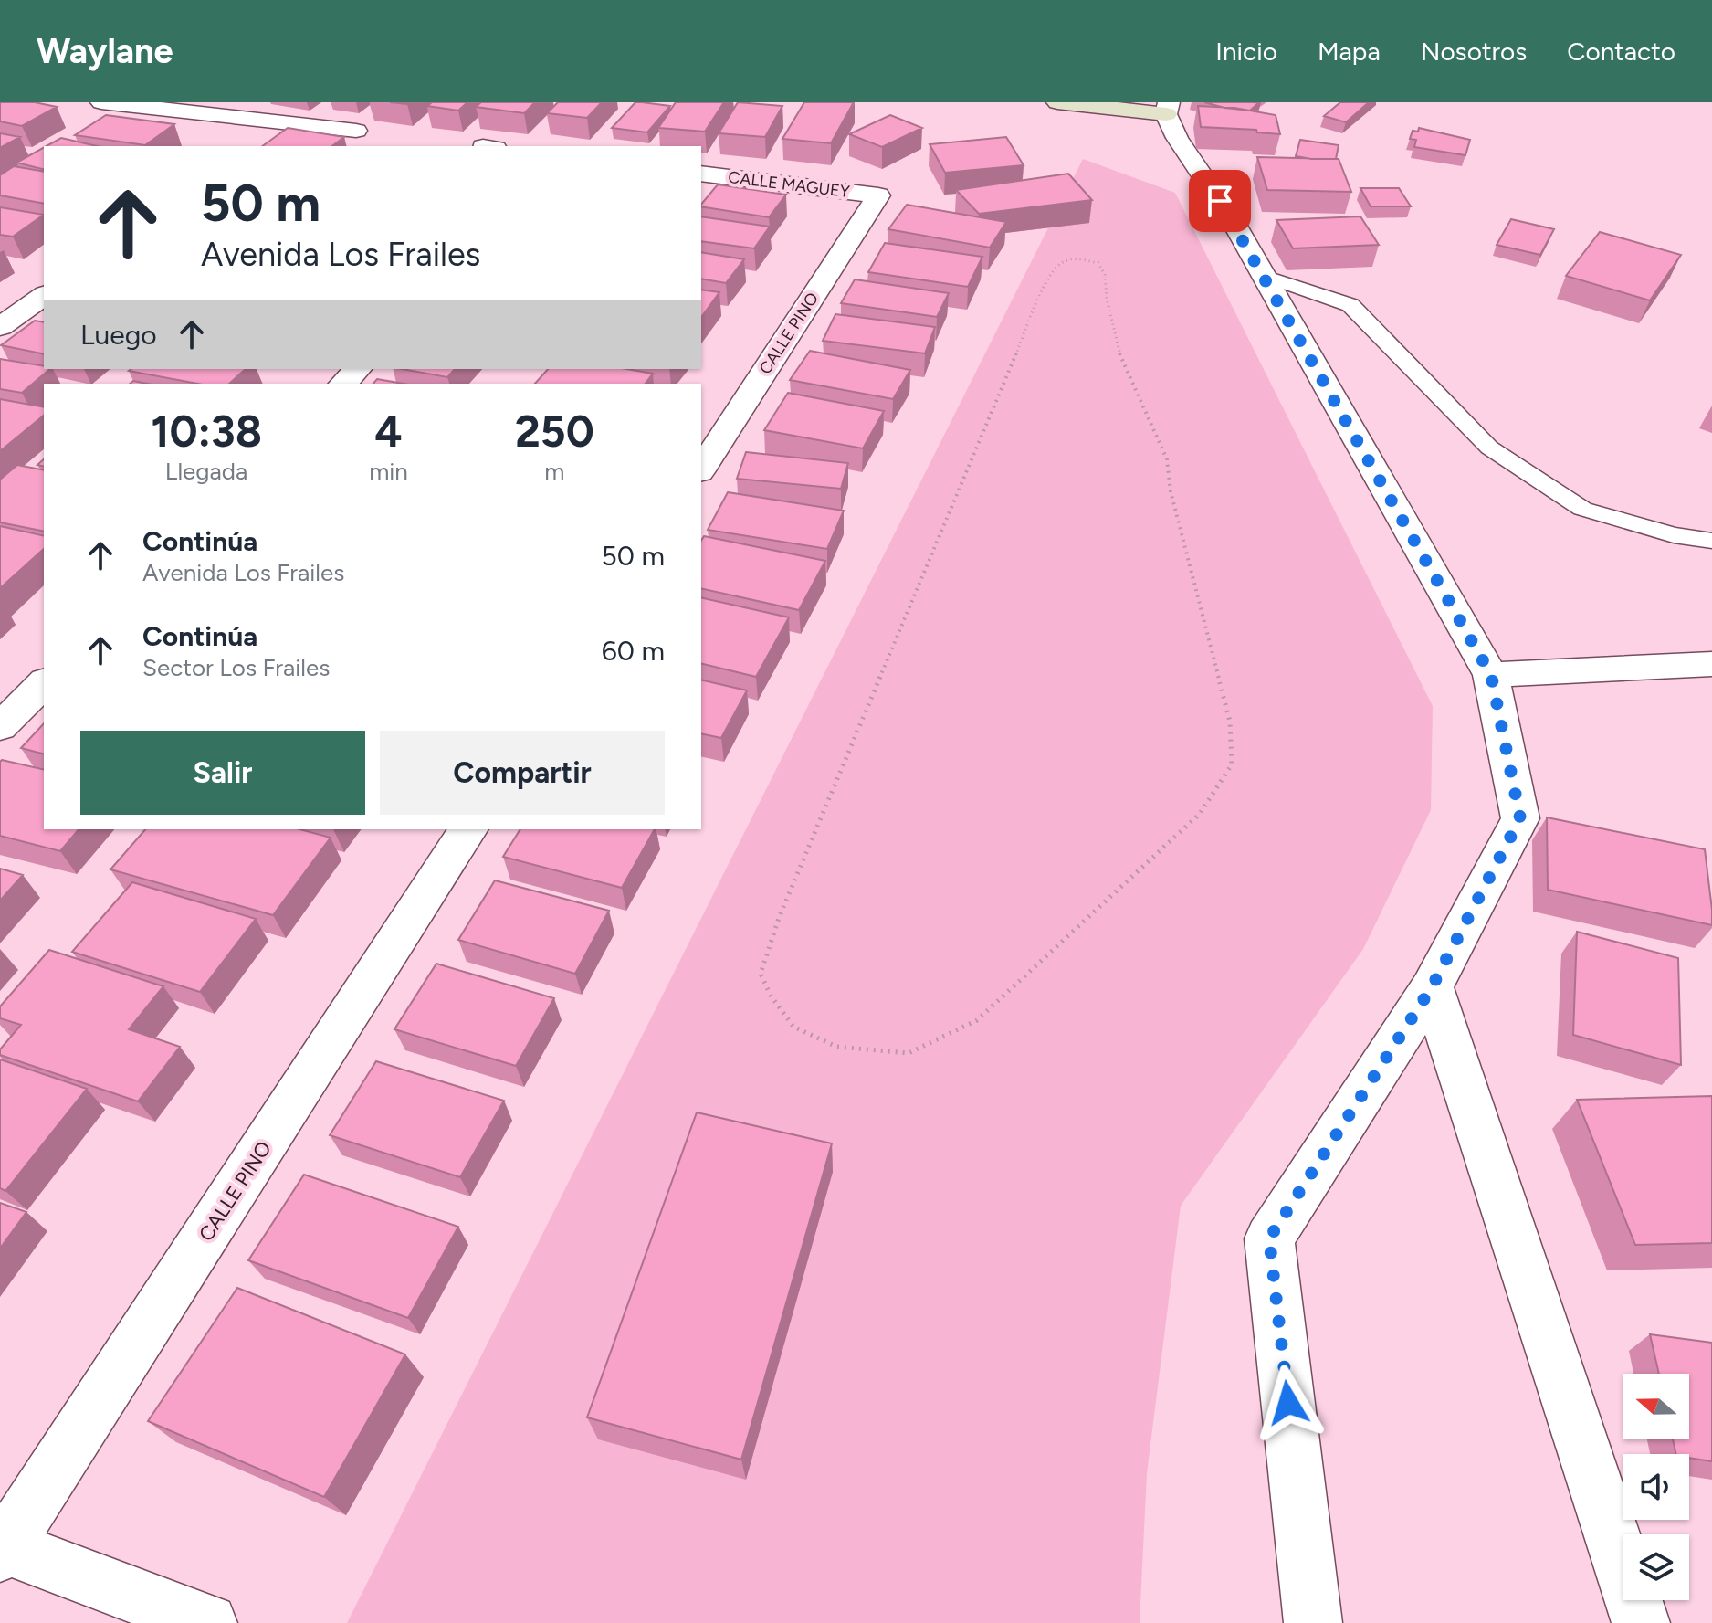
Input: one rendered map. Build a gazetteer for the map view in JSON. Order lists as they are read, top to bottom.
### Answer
{
  "streets": {
    "street": ["CALLE MAGUEY", "CALLE PINO"]
  },
  "crossings": [
    ["CALLE MAGUEY", "CALLE PINO"]
  ],
  "north": "left",
  "page": {
    "header": "Waylane",
    "nav": [
      "Inicio",
      "Mapa",
      "Nosotros",
      "Contacto"
    ],
    "turn": ["50 m", "Avenida Los Frailes"],
    "then": "Luego",
    "eta": [
      "10:38",
      "Llegada",
      "4",
      "min",
      "250",
      "m"
    ],
    "list": [
      {
        "name": "Continúa",
        "note": "Avenida Los Frailes",
        "value": "50 m"
      },
      {
        "name": "Continúa",
        "note": "Sector Los Frailes",
        "value": "60 m"
      }
    ],
    "buttons": ["Salir", "Compartir"]
  }
}
